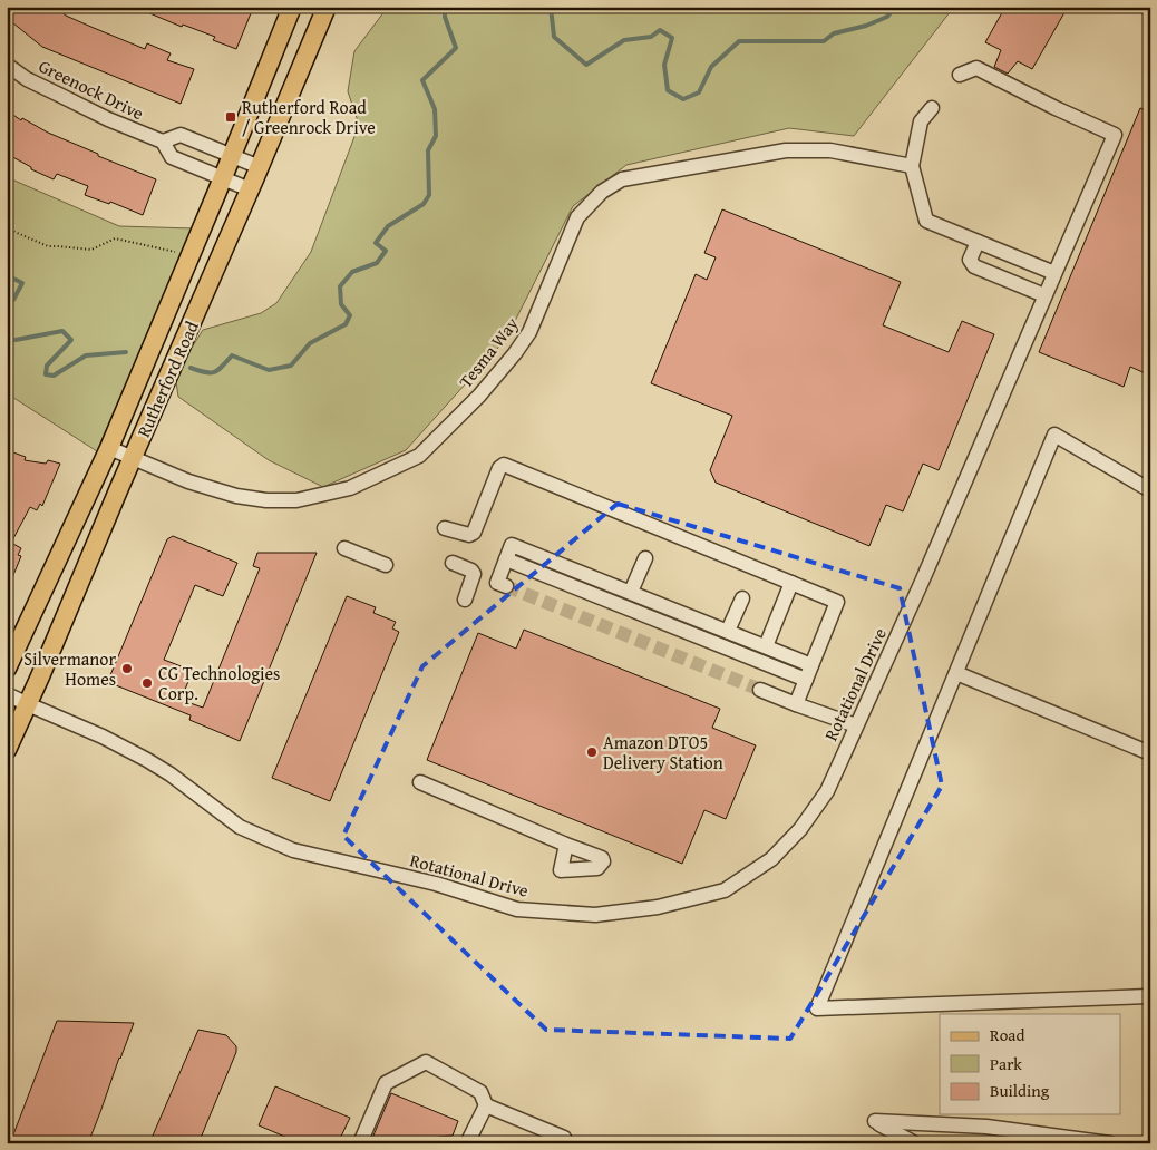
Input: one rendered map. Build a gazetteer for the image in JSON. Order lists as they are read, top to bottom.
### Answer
{
  "streets": {
    "main road": ["Rutherford Road"],
    "street": ["Greenock Drive", "Tesma Way", "Rotational Drive"]
  },
  "crossings": [
    ["Greenock Drive", "Rutherford Road"],
    ["Tesma Way", "Rutherford Road"],
    ["Rutherford Road", "Rotational Drive"]
  ],
  "places": {
    "transit": ["Rutherford Road / Greenrock Drive"],
    "other": ["Silvermanor Homes", "CG Technologies Corp.", "Amazon DTO5 Delivery Station"]
  },
  "legend": ["Road", "Park", "Building"]
}
